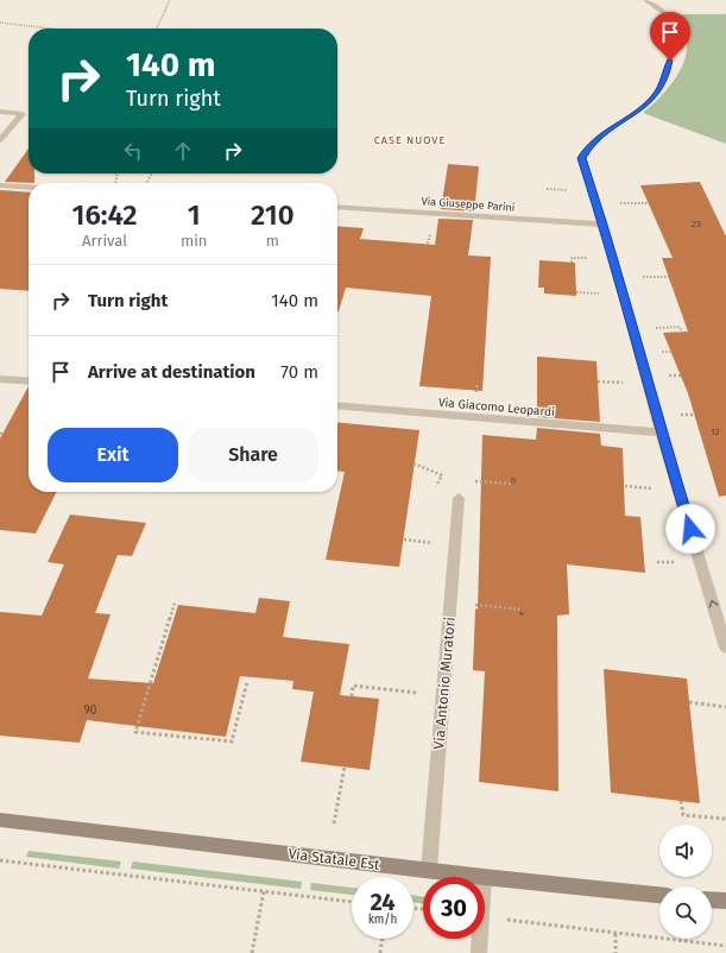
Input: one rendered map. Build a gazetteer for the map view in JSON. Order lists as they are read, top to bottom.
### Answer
{
  "streets": {
    "street": [
      "Via Giuseppe Parini",
      "Via Giacomo Leopardi",
      "Via Antonio Muratori",
      "Via Statale Est"
    ]
  },
  "crossings": [
    ["Via Antonio Muratori", "Via Statale Est"]
  ],
  "districts": ["CASE NUOVE"],
  "house_numbers": [
    "23",
    "12",
    "8",
    "4",
    "90"
  ],
  "page": {
    "turn": ["140 m", "Turn right"],
    "eta": [
      "16:42",
      "Arrival",
      "1",
      "min",
      "210",
      "m"
    ],
    "list": [
      {
        "name": "Turn right",
        "value": "140 m"
      },
      {
        "name": "Arrive at destination",
        "value": "70 m"
      }
    ],
    "buttons": ["Exit", "Share"],
    "speed": "24 km/h",
    "limit": "30"
  }
}
